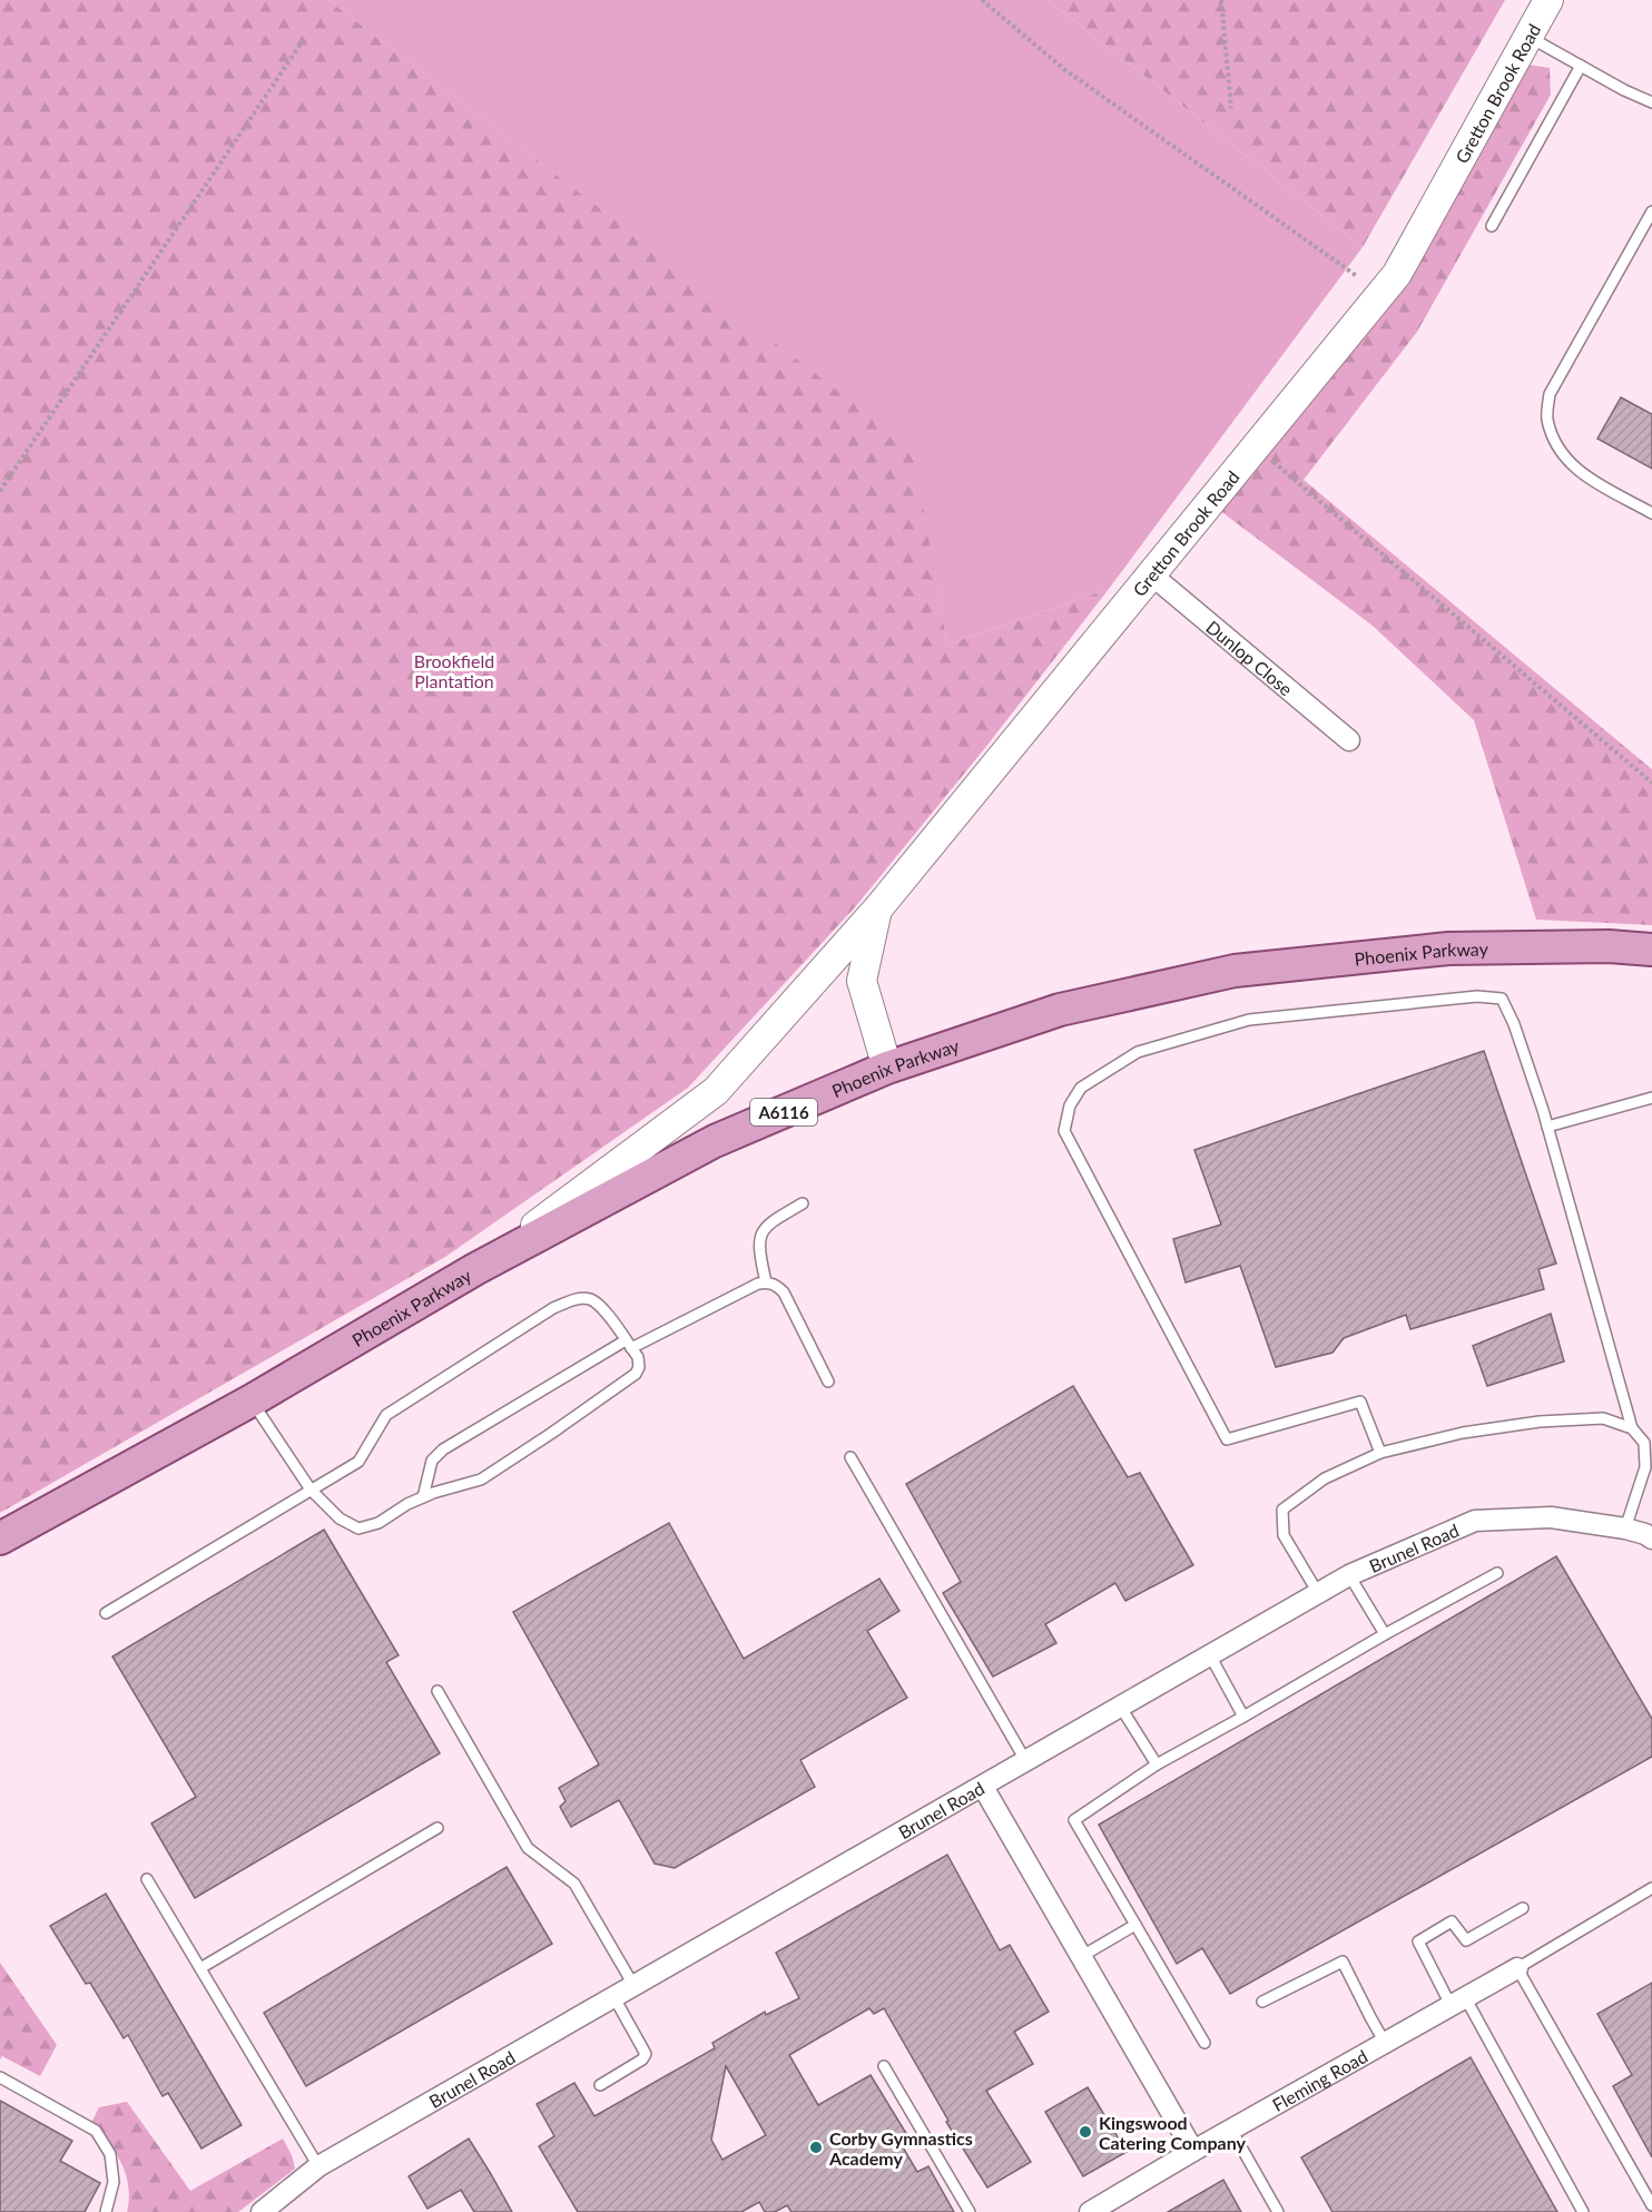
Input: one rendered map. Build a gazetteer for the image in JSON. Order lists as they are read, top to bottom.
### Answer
{
  "streets": {
    "main road": ["Phoenix Parkway", "A6116"],
    "street": [
      "Gretton Brook Road",
      "Dunlop Close",
      "Brunel Road",
      "Fleming Road"
    ]
  },
  "crossings": [
    ["Gretton Brook Road", "Dunlop Close"],
    ["Gretton Brook Road", "Phoenix Parkway"]
  ],
  "parks": ["Brookfield Plantation"],
  "places": ["Kingswood Catering Company", "Corby Gymnastics Academy"]
}
